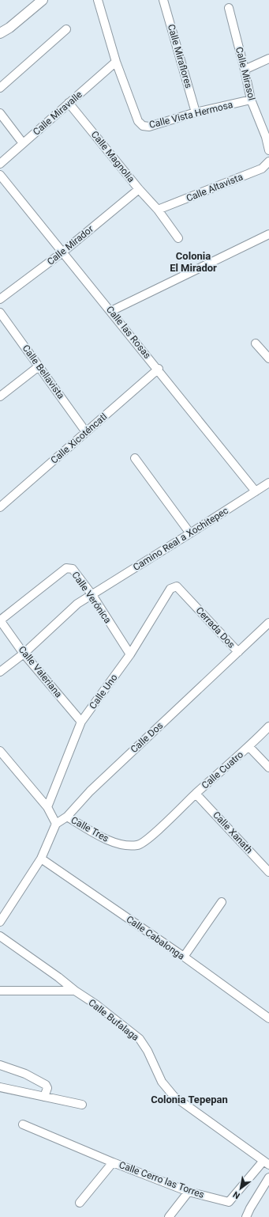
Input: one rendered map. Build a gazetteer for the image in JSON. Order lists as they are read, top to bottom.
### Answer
{
  "streets": {
    "street": [
      "Calle Miraflores",
      "Calle Mirasol",
      "Calle Miravalle",
      "Calle Vista Hermosa",
      "Calle Magnolia",
      "Calle Altavista",
      "Calle Mirador",
      "Calle las Rosas",
      "Calle Bellavista",
      "Calle Xicoténcatl",
      "Camino Real a Xochitepec",
      "Calle Verónica",
      "Cerrada Dos",
      "Calle Valeriana",
      "Calle Uno",
      "Calle Dos",
      "Calle Cuatro",
      "Calle Tres",
      "Calle Xanath",
      "Calle Cabalonga",
      "Calle Bufalaga",
      "Calle Cerro las Torres"
    ]
  },
  "crossings": [
    ["Calle Miraflores", "Calle Vista Hermosa"],
    ["Calle Mirasol", "Calle Vista Hermosa"],
    ["Calle Miravalle", "Calle Vista Hermosa"],
    ["Calle Miravalle", "Calle Magnolia"],
    ["Calle Magnolia", "Calle Altavista"],
    ["Calle Magnolia", "Calle Mirador"],
    ["Calle Mirador", "Calle las Rosas"],
    ["Calle las Rosas", "Calle Xicoténcatl"],
    ["Calle las Rosas", "Camino Real a Xochitepec"],
    ["Calle Bellavista", "Calle Xicoténcatl"],
    ["Camino Real a Xochitepec", "Calle Verónica"],
    ["Camino Real a Xochitepec", "Calle Valeriana"],
    ["Calle Verónica", "Calle Valeriana"],
    ["Calle Verónica", "Calle Uno"],
    ["Cerrada Dos", "Calle Uno"],
    ["Cerrada Dos", "Calle Dos"],
    ["Calle Valeriana", "Calle Uno"],
    ["Calle Dos", "Calle Tres"],
    ["Calle Cuatro", "Calle Tres"],
    ["Calle Cuatro", "Calle Xanath"],
    ["Calle Bufalaga", "Calle Cerro las Torres"]
  ],
  "districts": ["Colonia El Mirador", "Colonia Tepepan"],
  "north": "bottom left"
}
